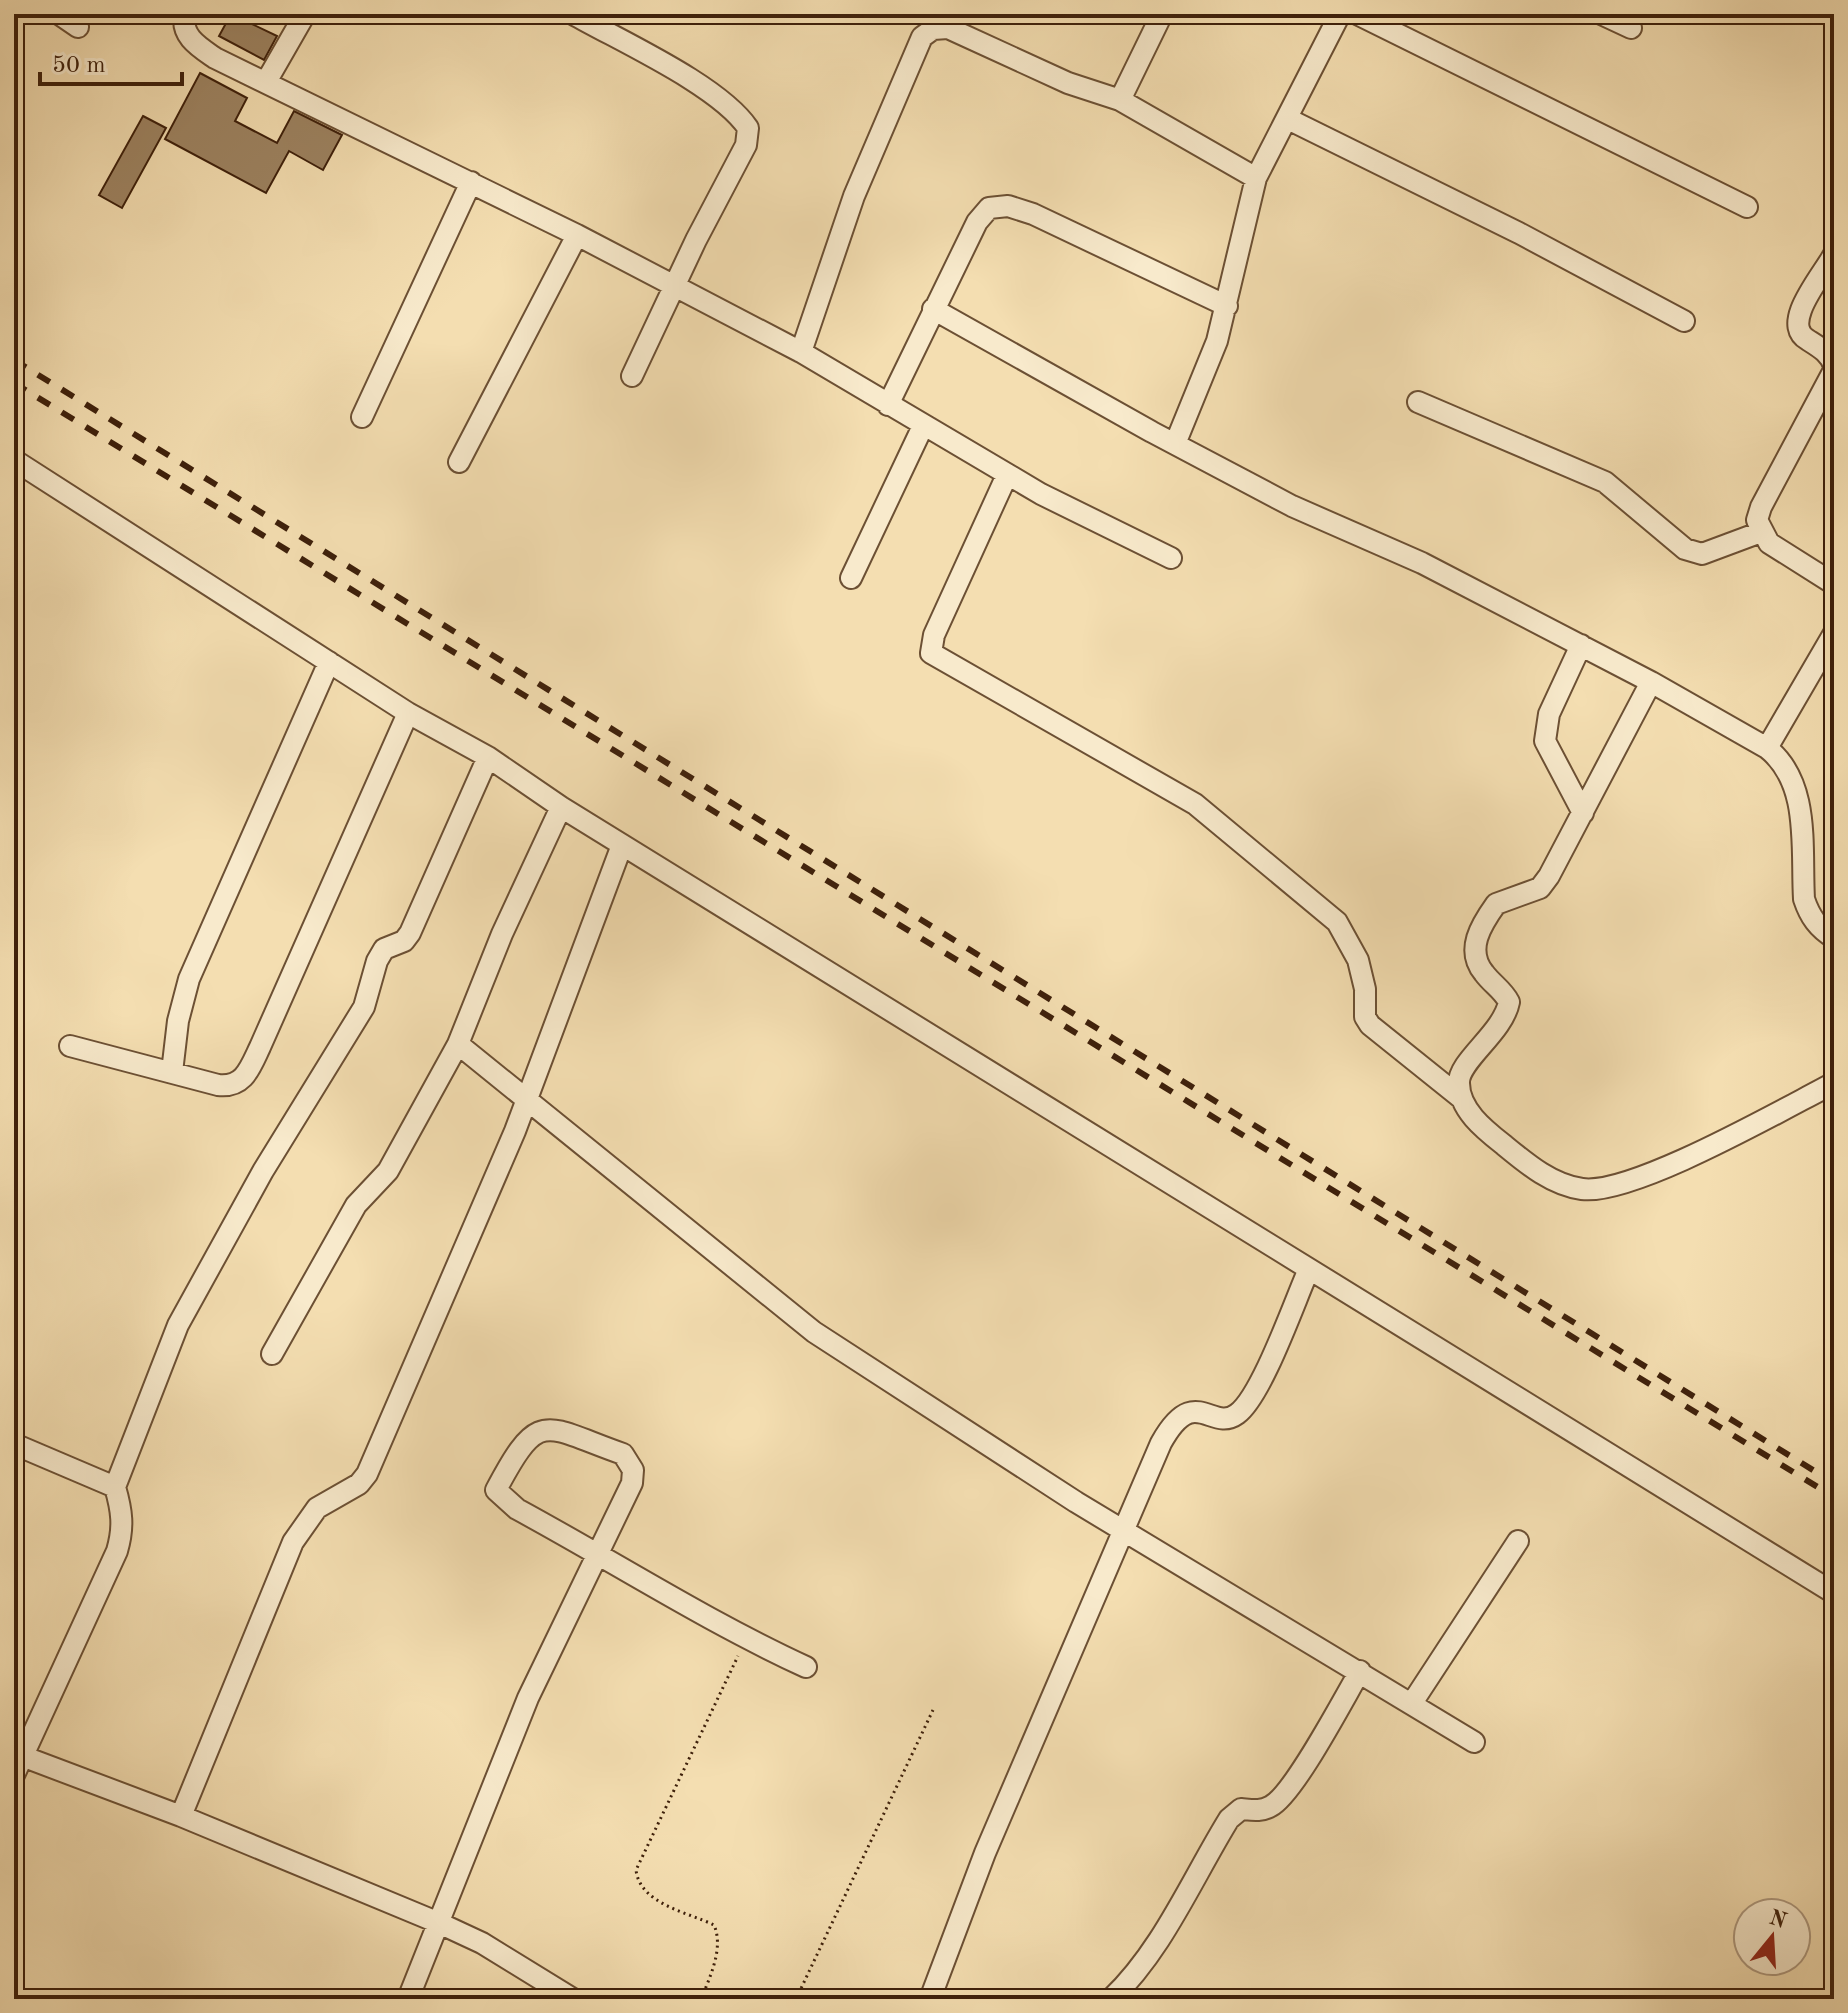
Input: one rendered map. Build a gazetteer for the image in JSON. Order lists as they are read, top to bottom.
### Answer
{
  "scale_bar": "50 m",
  "north": "top"
}
